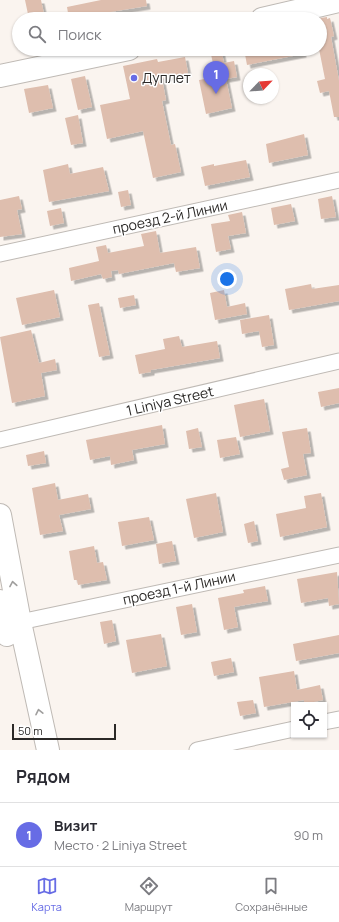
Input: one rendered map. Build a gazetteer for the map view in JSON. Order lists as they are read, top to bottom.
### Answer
{
  "streets": {
    "street": ["проезд 2-й Линии", "1 Liniya Street", "проезд 1-й Линии"]
  },
  "places": ["Дуплет"],
  "scale_bar": "50 m",
  "north": "top right",
  "page": {
    "search": "Поиск",
    "pins": "1",
    "scale": "50 m",
    "heading": "Рядом",
    "list": [
      {
        "mark": "1",
        "name": "Визит",
        "note": "Место · 2 Liniya Street",
        "value": "90 m"
      }
    ],
    "nav": ["Карта", "Маршрут", "Сохранённые"]
  }
}
